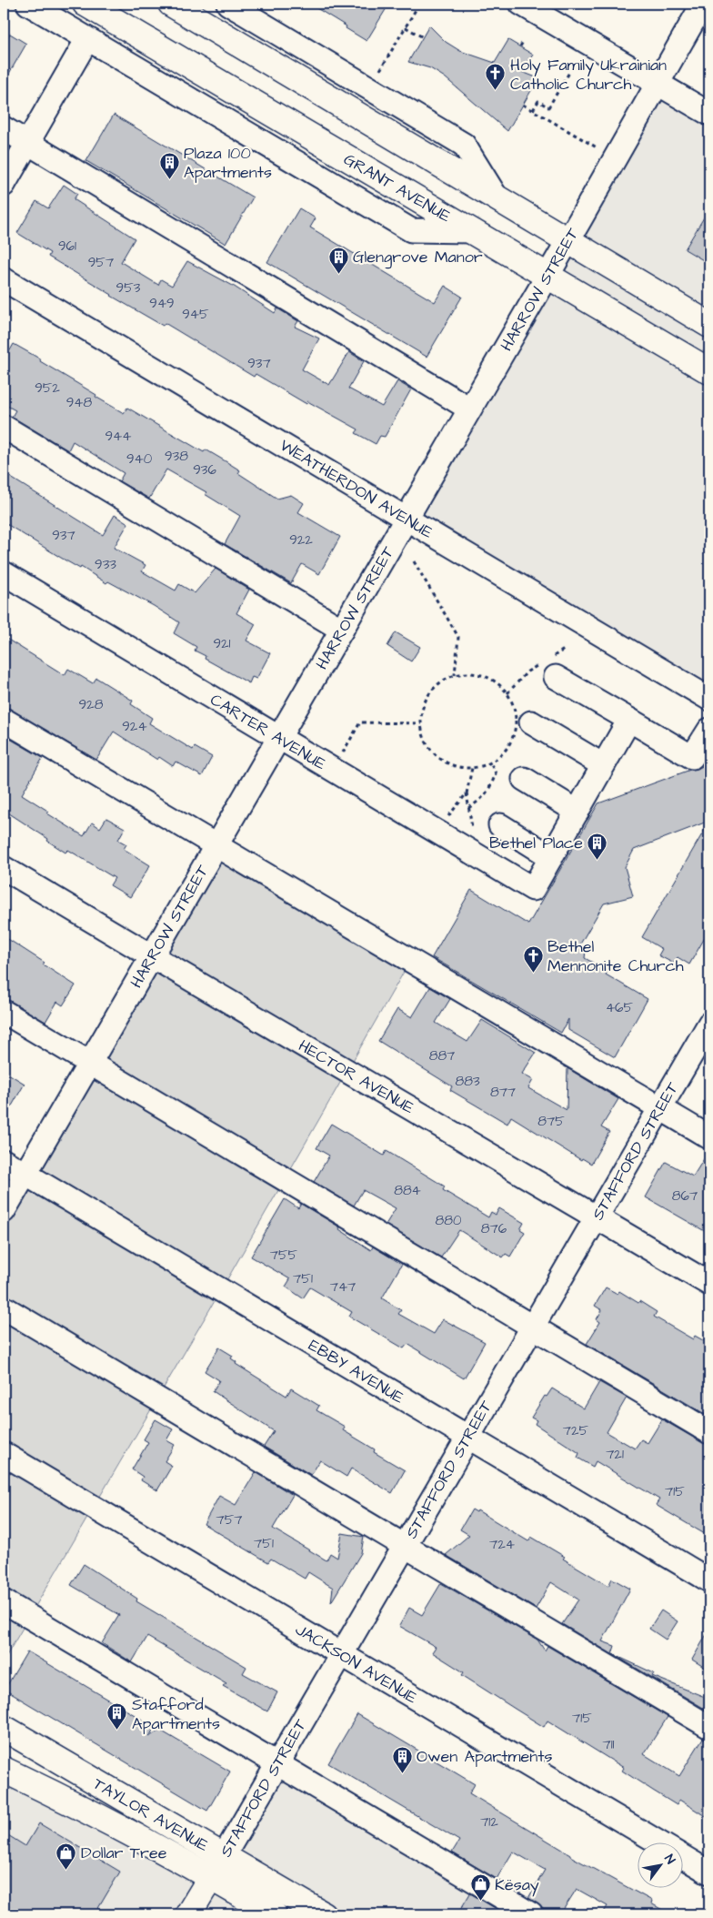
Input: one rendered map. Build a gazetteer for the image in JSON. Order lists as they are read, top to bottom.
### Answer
{
  "streets": {
    "main road": ["GRANT AVENUE", "STAFFORD STREET", "TAYLOR AVENUE"],
    "street": [
      "HARROW STREET",
      "WEATHERDON AVENUE",
      "CARTER AVENUE",
      "HECTOR AVENUE",
      "EBBY AVENUE",
      "JACKSON AVENUE"
    ]
  },
  "crossings": [
    ["GRANT AVENUE", "HARROW STREET"],
    ["HARROW STREET", "WEATHERDON AVENUE"],
    ["HARROW STREET", "CARTER AVENUE"],
    ["HARROW STREET", "HECTOR AVENUE"],
    ["HARROW STREET", "EBBY AVENUE"],
    ["HECTOR AVENUE", "STAFFORD STREET"],
    ["STAFFORD STREET", "EBBY AVENUE"],
    ["STAFFORD STREET", "JACKSON AVENUE"],
    ["STAFFORD STREET", "TAYLOR AVENUE"]
  ],
  "places": {
    "church": ["Holy Family Ukrainian Catholic Church", "Bethel Mennonite Church"],
    "building": [
      "Plaza 100 Apartments",
      "Glengrove Manor",
      "Bethel Place",
      "Stafford Apartments",
      "Owen Apartments"
    ],
    "shop": ["Dollar Tree", "Kësay"]
  },
  "house_numbers": [
    "961",
    "957",
    "953",
    "949",
    "945",
    "937",
    "952",
    "948",
    "944",
    "938",
    "940",
    "936",
    "937",
    "922",
    "933",
    "921",
    "928",
    "924",
    "465",
    "887",
    "883",
    "877",
    "875",
    "884",
    "867",
    "880",
    "876",
    "755",
    "751",
    "747",
    "725",
    "721",
    "715",
    "757",
    "751",
    "724",
    "715",
    "711",
    "712"
  ],
  "north": "top right"
}
